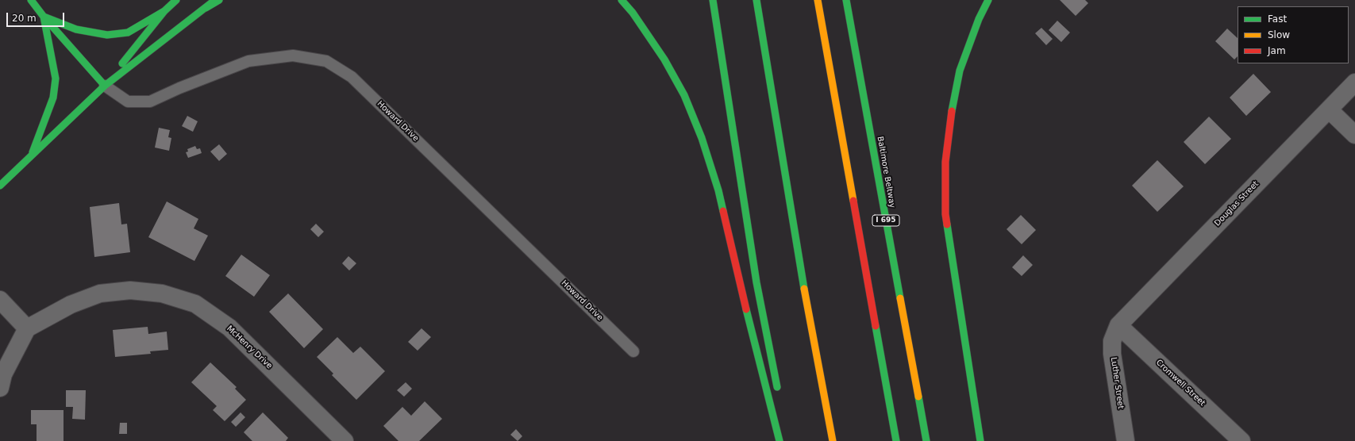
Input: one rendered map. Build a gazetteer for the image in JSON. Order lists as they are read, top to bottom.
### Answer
{
  "streets": {
    "main road": ["Baltimore Beltway", "I 695"],
    "street": [
      "Douglas Street",
      "McHenry Drive",
      "Luther Street",
      "Cromwell Street"
    ],
    "lane": ["Howard Drive"]
  },
  "crossings": [
    ["Douglas Street", "Luther Street"],
    ["Douglas Street", "Cromwell Street"],
    ["Luther Street", "Cromwell Street"]
  ],
  "legend": ["Fast", "Slow", "Jam"],
  "scale_bar": "20 m"
}
